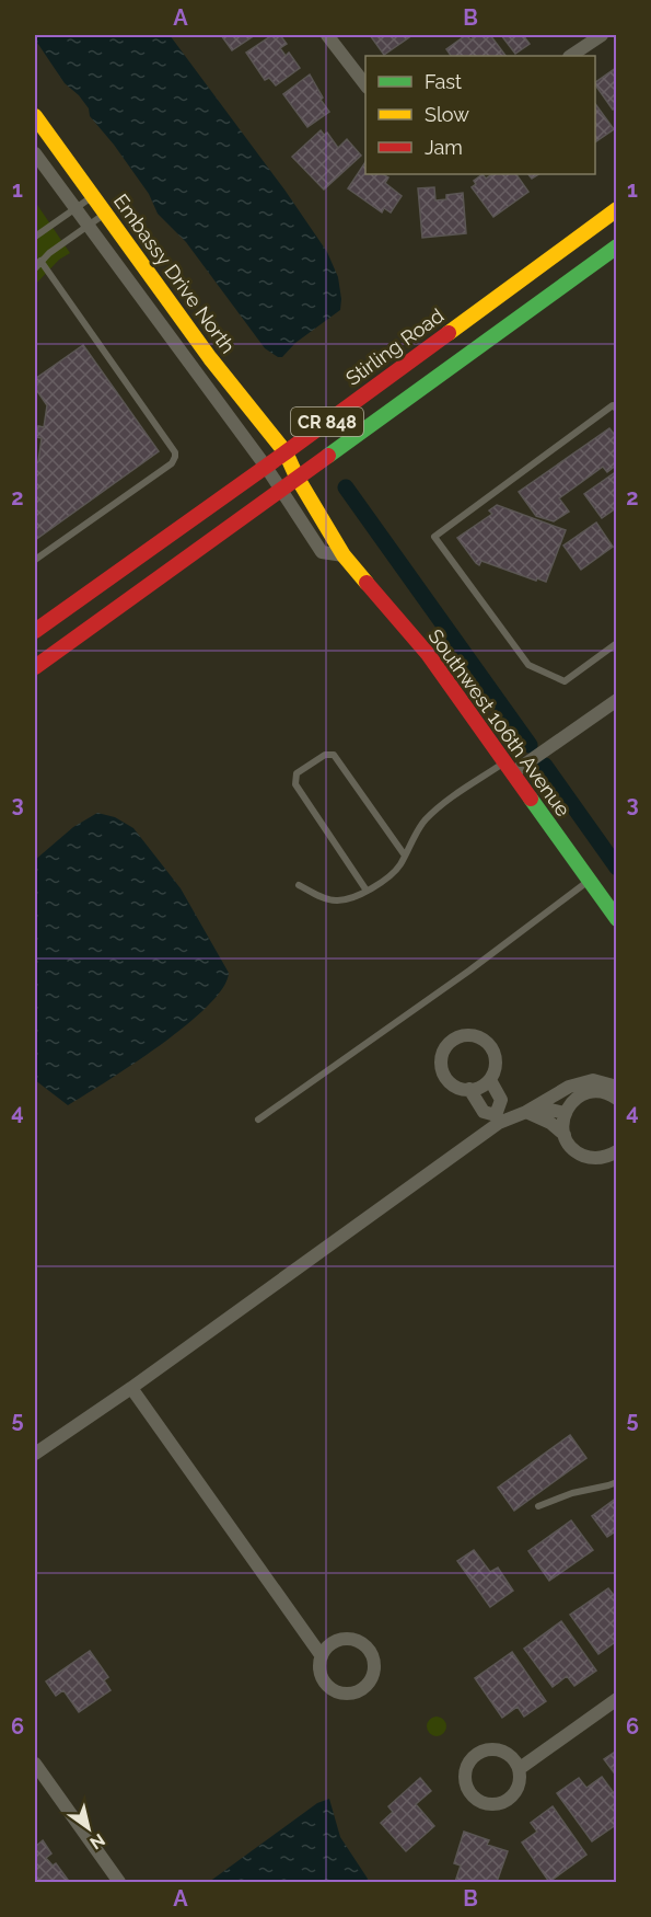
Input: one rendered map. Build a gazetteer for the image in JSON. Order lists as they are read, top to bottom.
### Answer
{
  "streets": {
    "main road": [
      "Embassy Drive North",
      "Stirling Road",
      "CR 848",
      "Southwest 106th Avenue"
    ]
  },
  "crossings": [
    ["Embassy Drive North", "Stirling Road"],
    ["Embassy Drive North", "CR 848"],
    ["Embassy Drive North", "Southwest 106th Avenue"],
    ["Stirling Road", "Southwest 106th Avenue"],
    ["CR 848", "Southwest 106th Avenue"]
  ],
  "legend": ["Fast", "Slow", "Jam"],
  "north": "bottom right",
  "grid": {
    "columns": ["A", "B"],
    "rows": [
      "1",
      "2",
      "3",
      "4",
      "5",
      "6"
    ]
  }
}
